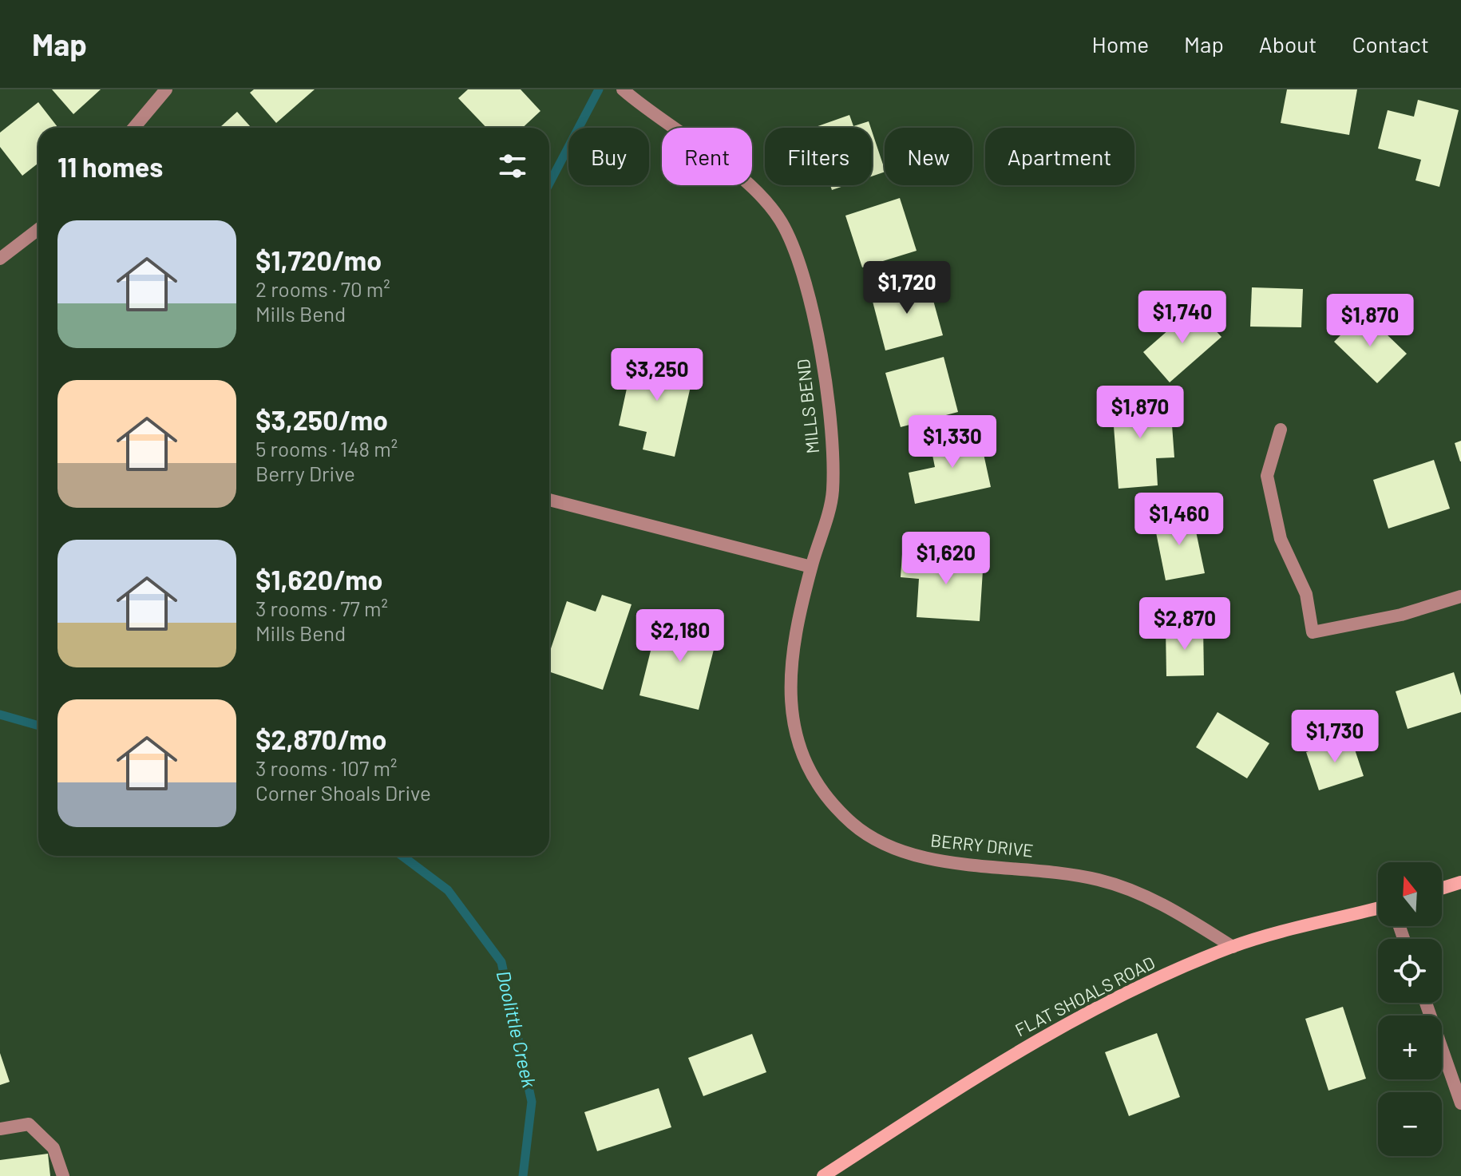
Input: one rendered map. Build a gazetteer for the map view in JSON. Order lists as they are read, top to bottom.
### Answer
{
  "streets": {
    "main road": ["FLAT SHOALS ROAD"],
    "street": ["MILLS BEND", "BERRY DRIVE"]
  },
  "crossings": [
    ["MILLS BEND", "BERRY DRIVE"],
    ["BERRY DRIVE", "FLAT SHOALS ROAD"]
  ],
  "water": ["Doolittle Creek"],
  "north": "top",
  "page": {
    "header": "Map",
    "nav": [
      "Home",
      "Map",
      "About",
      "Contact"
    ],
    "chip": [
      "Buy",
      "Rent",
      "Filters",
      "New",
      "Apartment"
    ],
    "heading": "11 homes",
    "list": [
      {
        "name": "$1,720/mo",
        "note": "2 rooms · 70 m² · Mills Bend"
      },
      {
        "name": "$3,250/mo",
        "note": "5 rooms · 148 m² · Berry Drive"
      },
      {
        "name": "$1,620/mo",
        "note": "3 rooms · 77 m² · Mills Bend"
      },
      {
        "name": "$2,870/mo",
        "note": "3 rooms · 107 m² · Corner Shoals Drive"
      }
    ],
    "price": [
      "$1,720",
      "$1,740",
      "$1,870",
      "$3,250",
      "$1,870",
      "$1,330",
      "$1,460",
      "$1,620",
      "$2,870",
      "$2,180",
      "$1,730"
    ],
    "map_buttons": ["+", "−"]
  }
}
